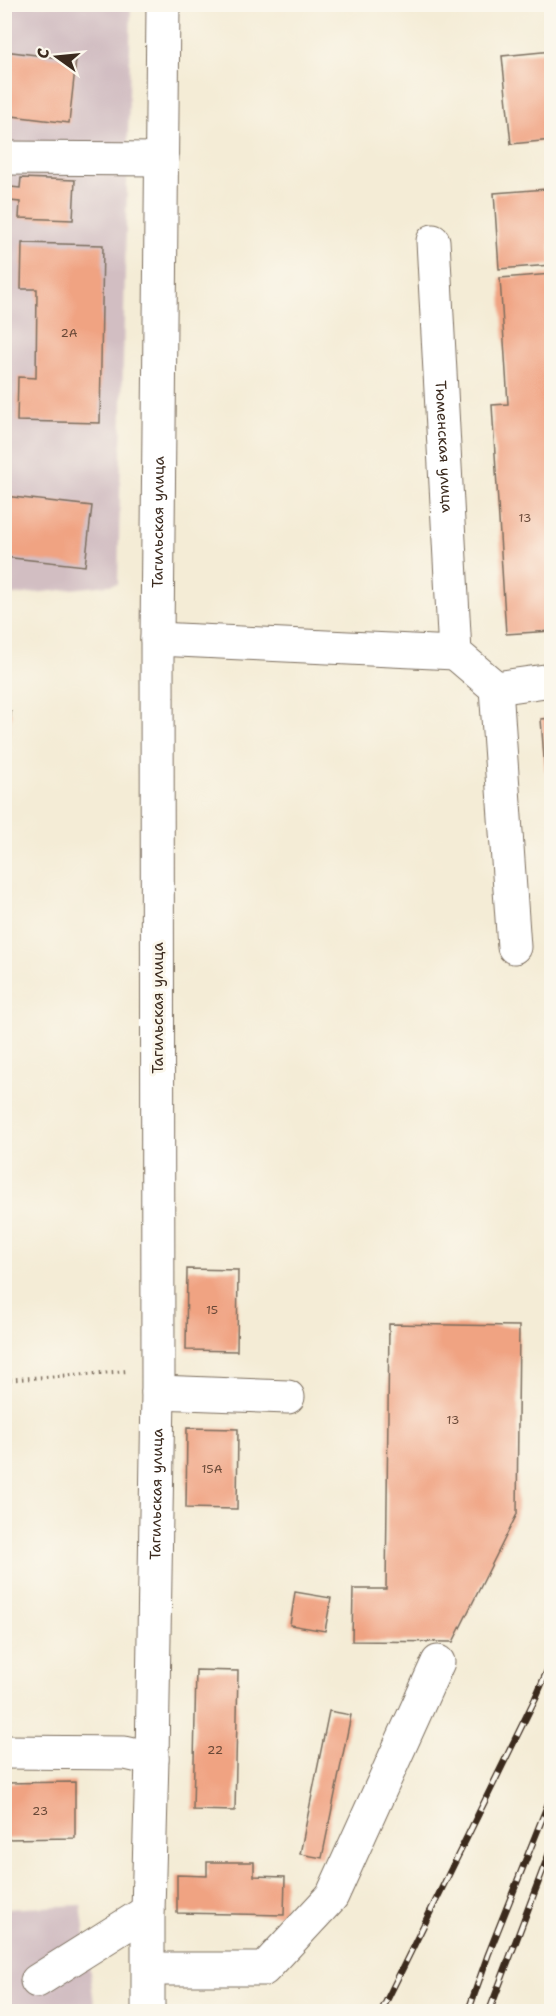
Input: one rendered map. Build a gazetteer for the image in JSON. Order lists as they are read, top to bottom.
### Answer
{
  "streets": {
    "street": ["Тюменская улица", "Тагильская улица"]
  },
  "house_numbers": [
    "2А",
    "13",
    "15",
    "13",
    "15А",
    "22",
    "23"
  ],
  "north": "left"
}
